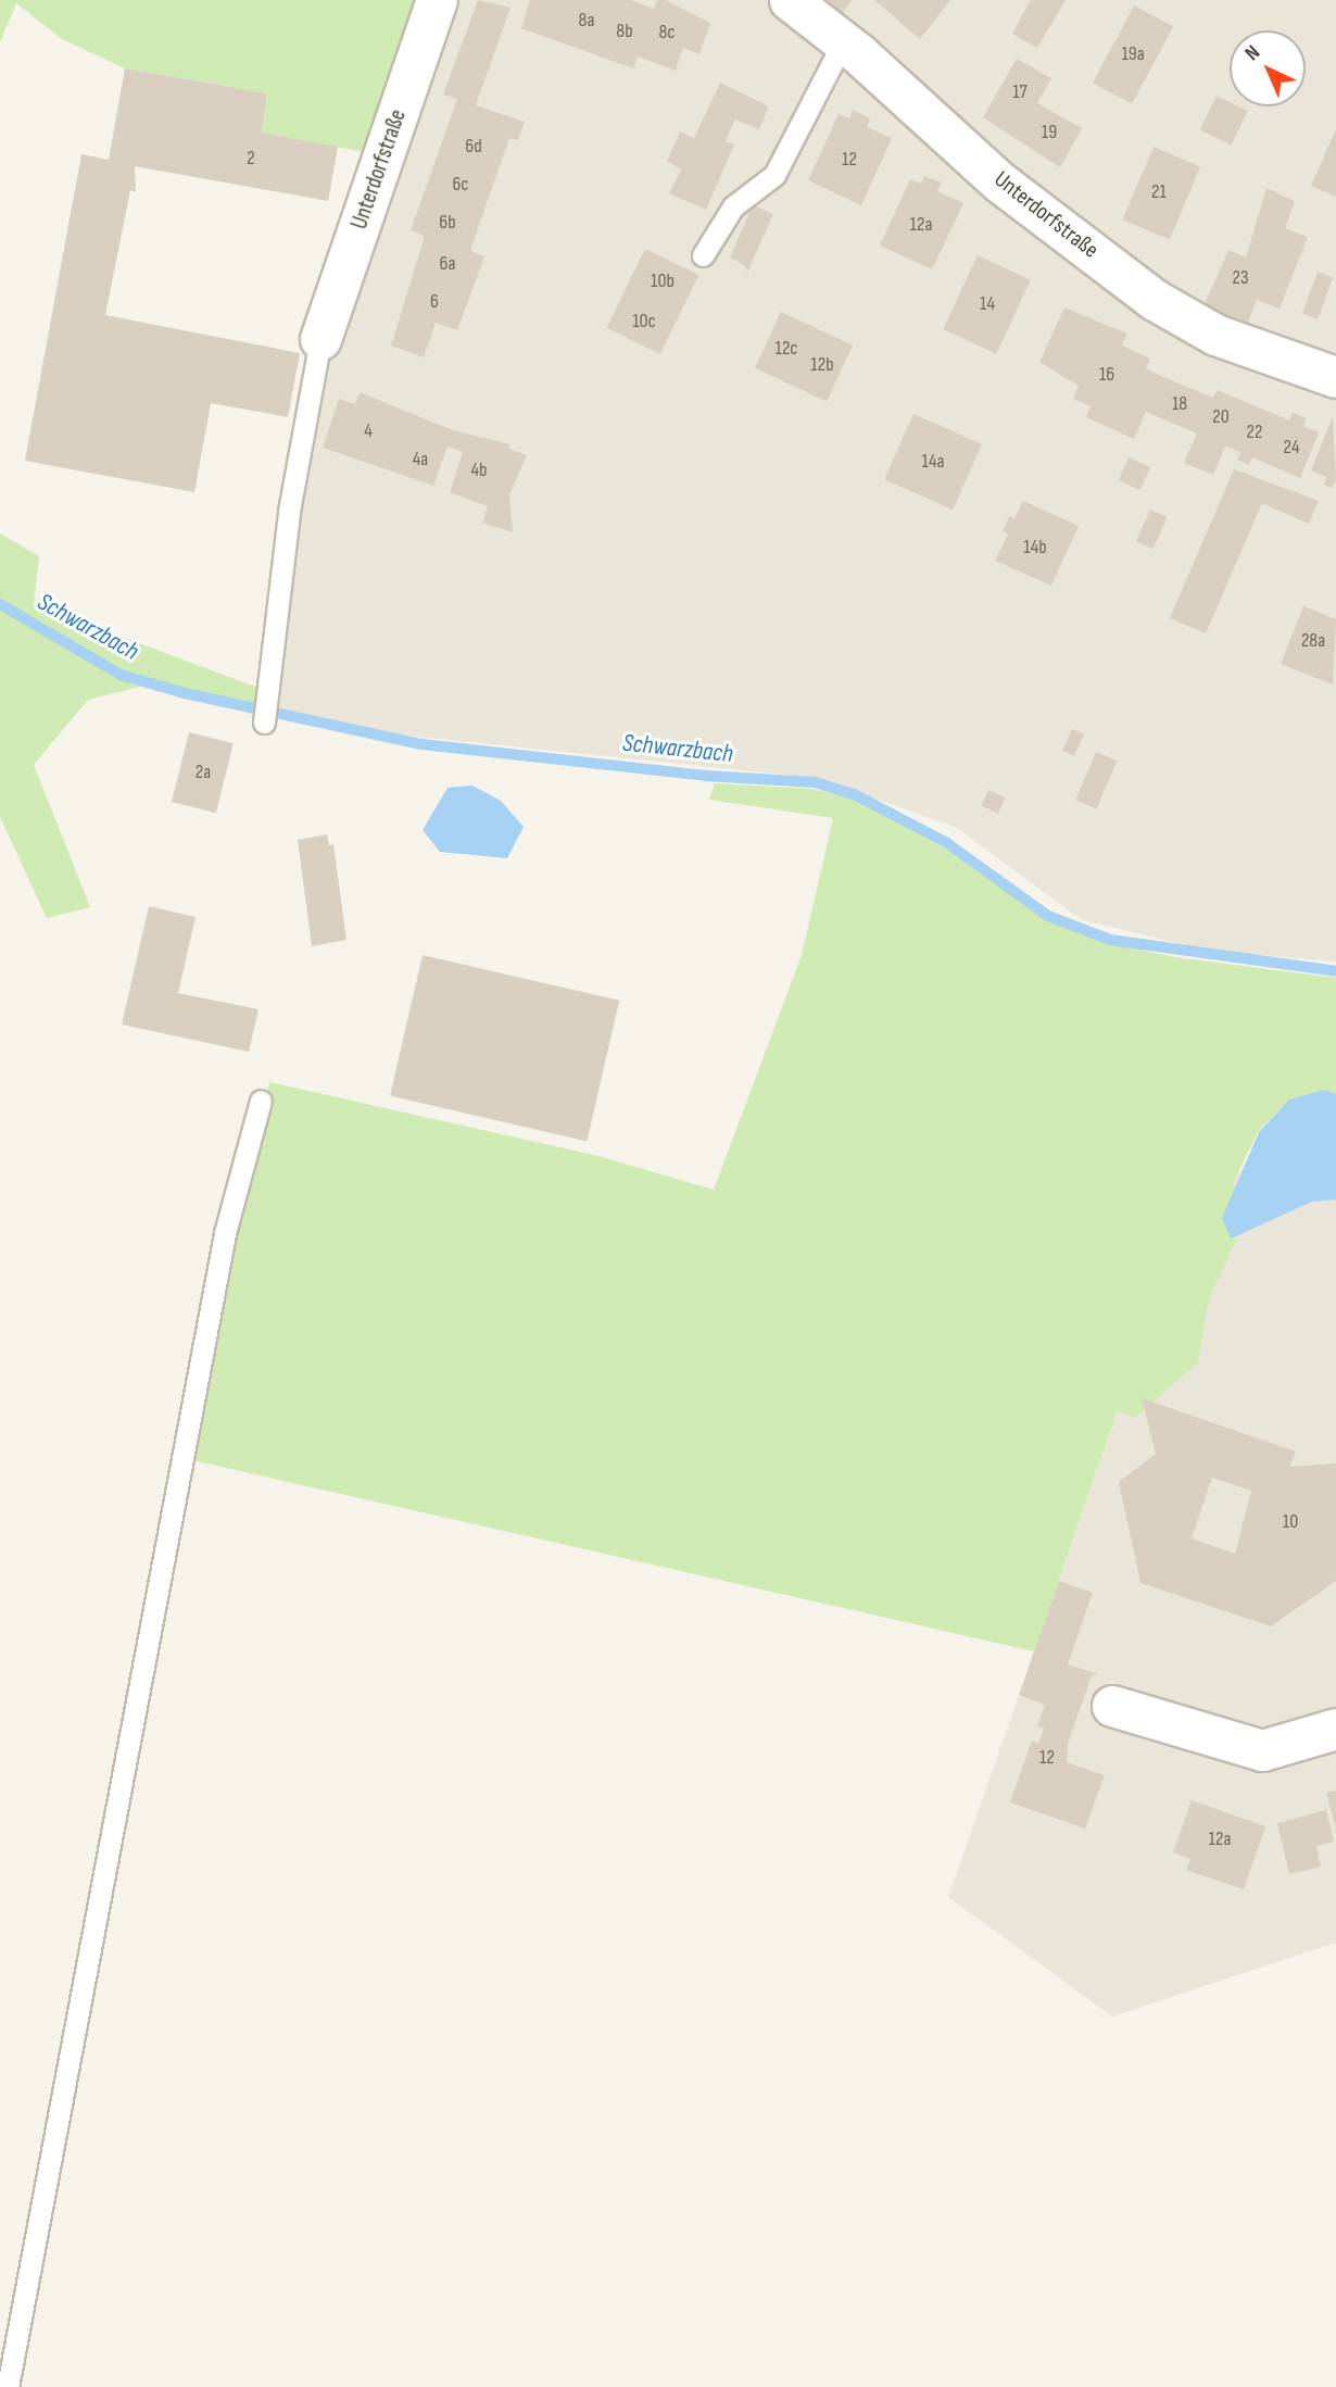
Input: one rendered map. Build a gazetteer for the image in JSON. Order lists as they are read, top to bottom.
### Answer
{
  "streets": {
    "street": ["Unterdorfstraße"]
  },
  "water": ["Schwarzbach"],
  "house_numbers": [
    "8a",
    "8b",
    "8c",
    "19a",
    "17",
    "19",
    "6d",
    "2",
    "12",
    "6c",
    "21",
    "6b",
    "12a",
    "6a",
    "23",
    "10b",
    "6",
    "14",
    "10c",
    "12c",
    "12b",
    "16",
    "18",
    "20",
    "4",
    "22",
    "24",
    "4a",
    "14a",
    "4b",
    "14b",
    "28a",
    "2a",
    "10",
    "12",
    "12a"
  ],
  "north": "top left"
}
